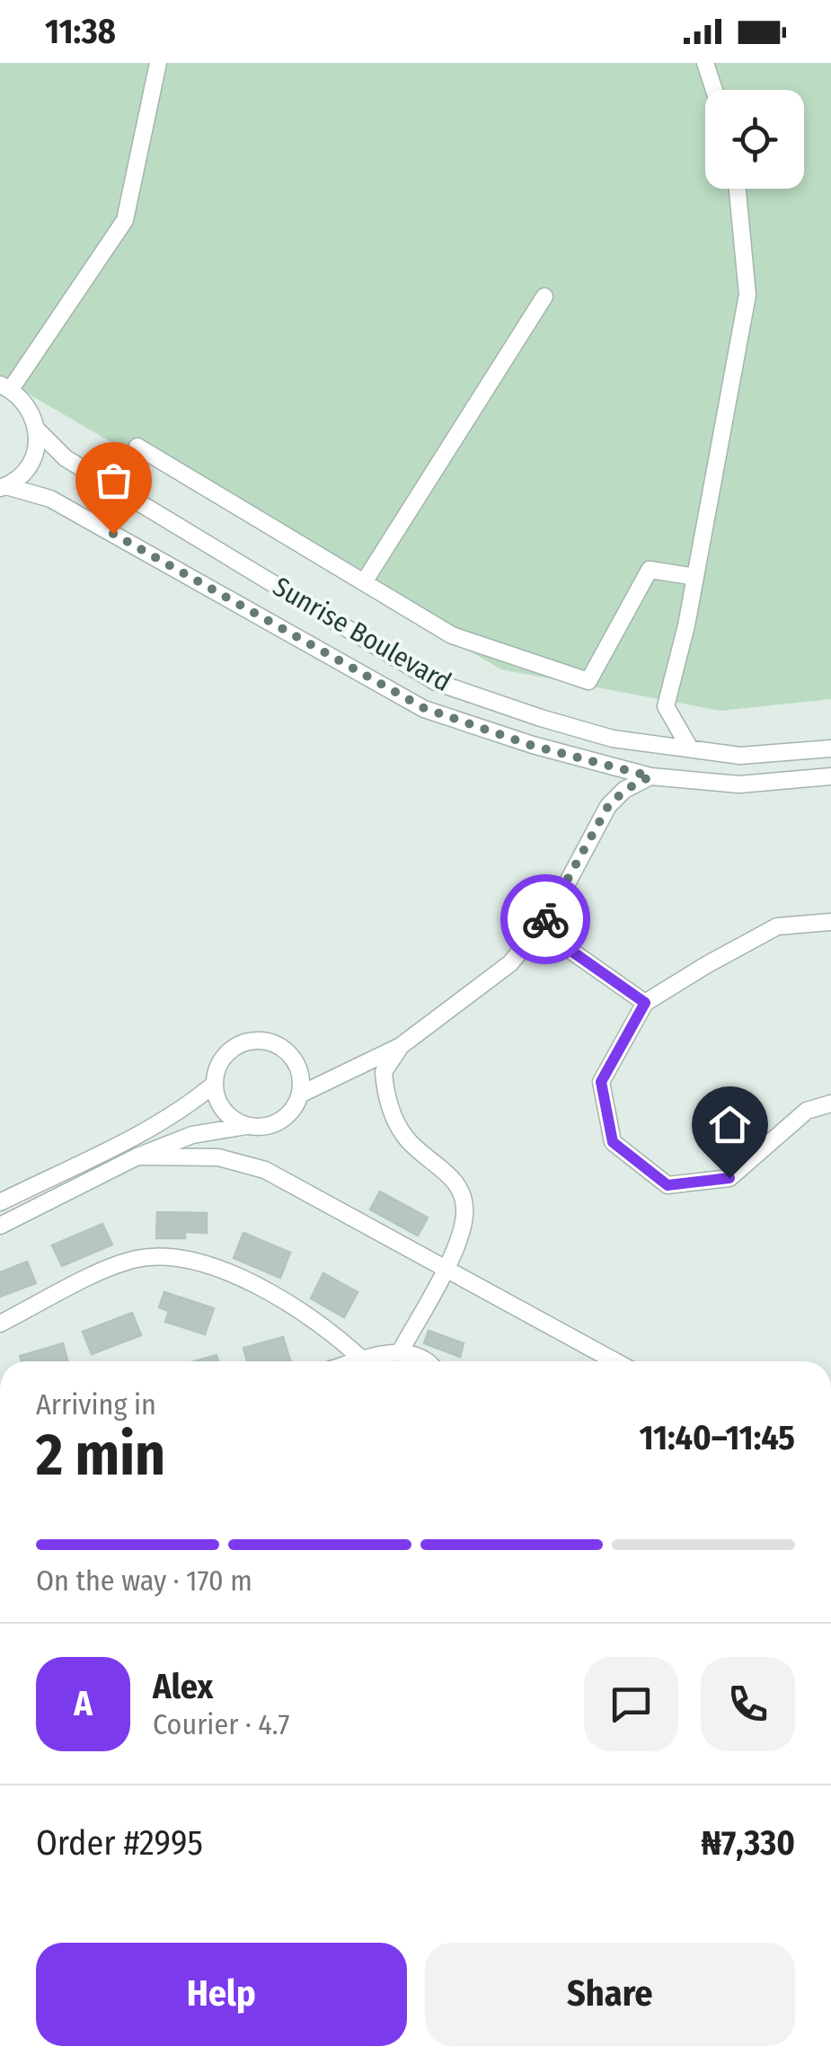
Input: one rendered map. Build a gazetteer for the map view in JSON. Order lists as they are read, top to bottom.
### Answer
{
  "streets": {
    "street": ["Sunrise Boulevard"]
  },
  "page": {
    "status": "11:38",
    "heading": ["2 min", "Arriving in", "11:40–11:45"],
    "panel": [
      "Alex",
      "Courier · 4.7",
      "Order #2995",
      "₦7,330"
    ],
    "bar": "On the way · 170 m",
    "round": "A",
    "buttons": ["Help", "Share"]
  }
}
